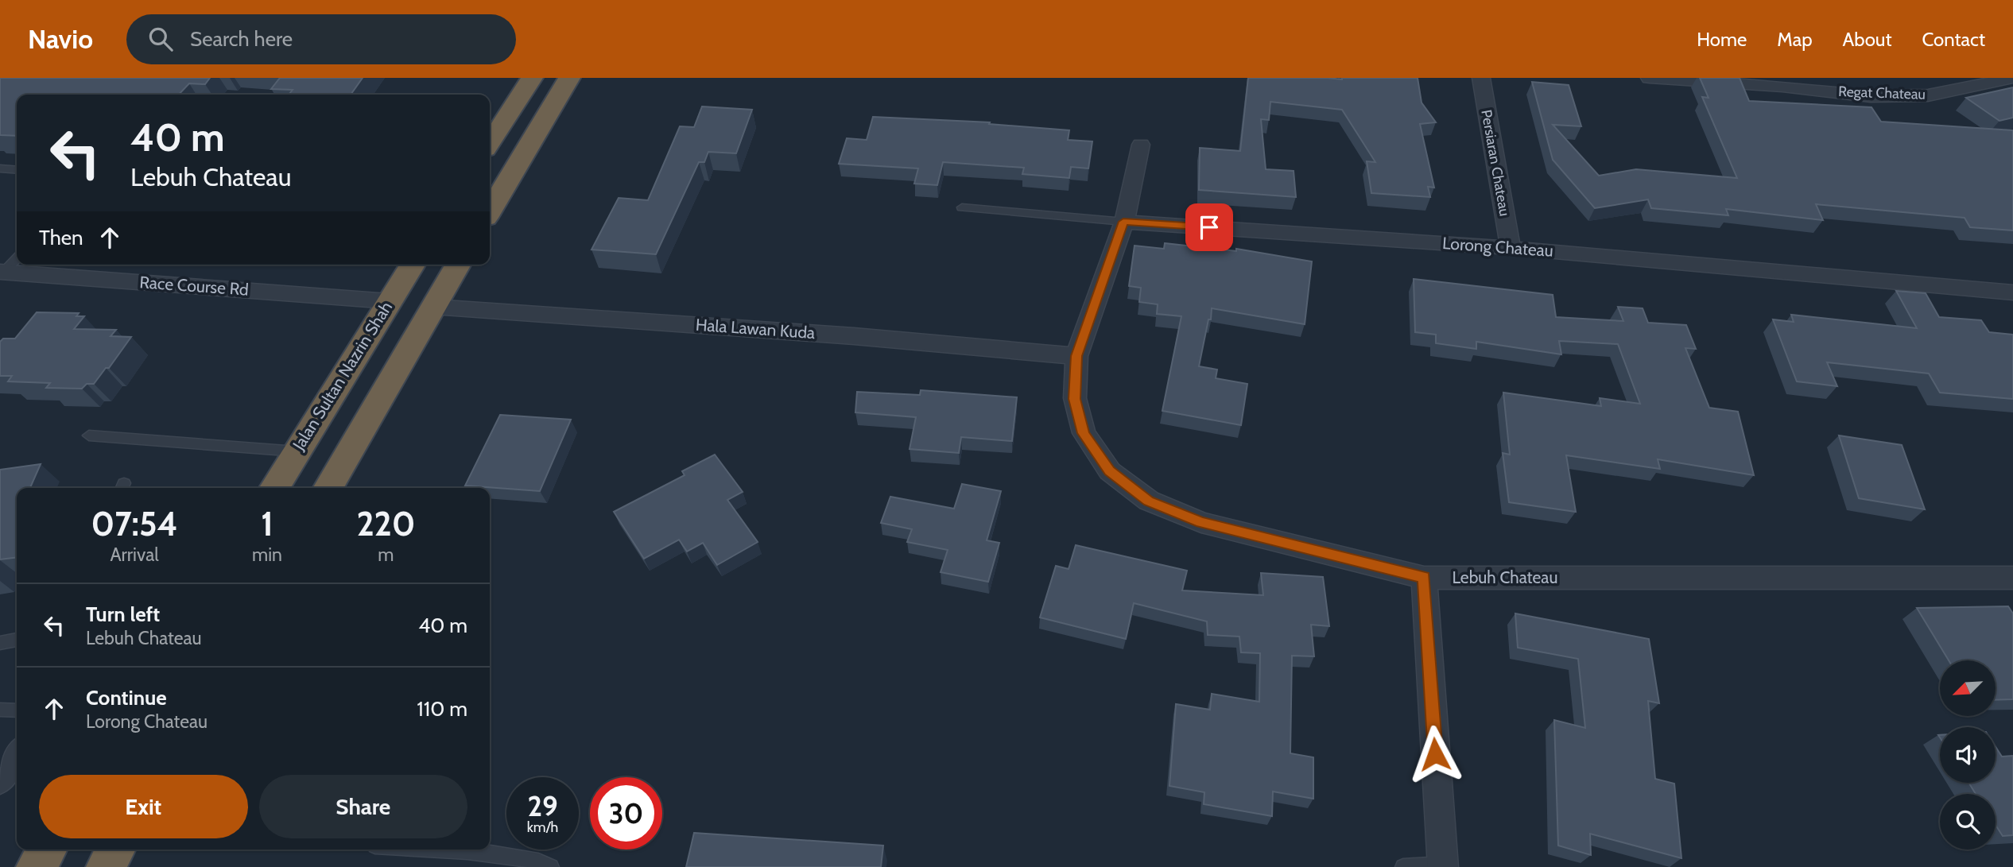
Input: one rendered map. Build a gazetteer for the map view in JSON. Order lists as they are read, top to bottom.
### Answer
{
  "streets": {
    "highway": ["Jalan Sultan Nazrin Shah"],
    "street": [
      "Regat Chateau",
      "Persiaran Chateau",
      "Lorong Chateau",
      "Race Course Rd",
      "Hala Lawan Kuda",
      "Lebuh Chateau"
    ]
  },
  "crossings": [
    ["Persiaran Chateau", "Lorong Chateau"],
    ["Race Course Rd", "Jalan Sultan Nazrin Shah"],
    ["Hala Lawan Kuda", "Lebuh Chateau"]
  ],
  "north": "bottom left",
  "page": {
    "header": "Navio",
    "search": "Search here",
    "nav": [
      "Home",
      "Map",
      "About",
      "Contact"
    ],
    "turn": ["40 m", "Lebuh Chateau"],
    "then": "Then",
    "eta": [
      "07:54",
      "Arrival",
      "1",
      "min",
      "220",
      "m"
    ],
    "list": [
      {
        "name": "Turn left",
        "note": "Lebuh Chateau",
        "value": "40 m"
      },
      {
        "name": "Continue",
        "note": "Lorong Chateau",
        "value": "110 m"
      }
    ],
    "buttons": ["Exit", "Share"],
    "speed": "29 km/h",
    "limit": "30"
  }
}
